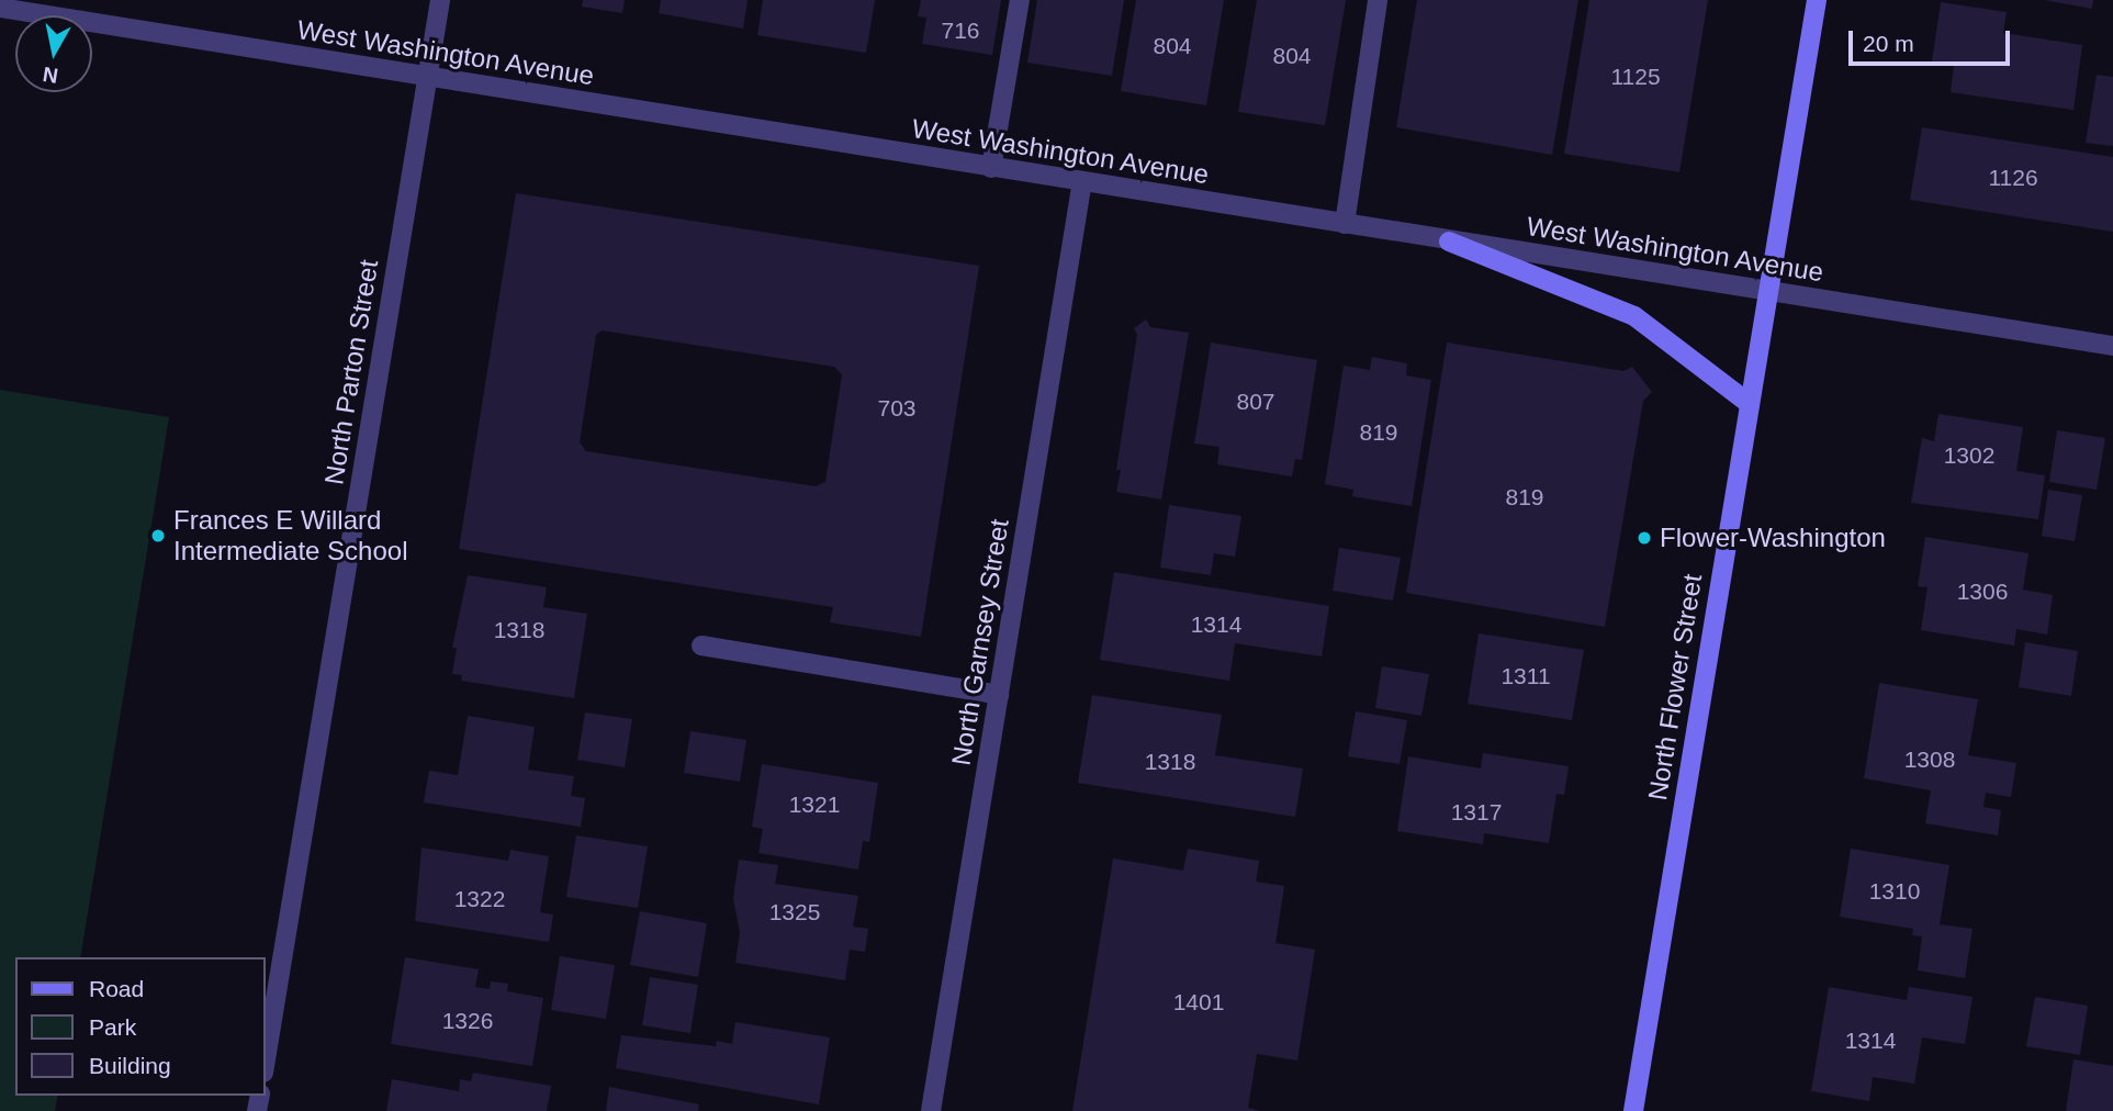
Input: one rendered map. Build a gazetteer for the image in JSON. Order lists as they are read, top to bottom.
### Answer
{
  "streets": {
    "main road": ["North Flower Street"],
    "street": ["West Washington Avenue", "North Parton Street", "North Garnsey Street"]
  },
  "crossings": [
    ["West Washington Avenue", "North Parton Street"],
    ["West Washington Avenue", "North Garnsey Street"],
    ["West Washington Avenue", "North Flower Street"]
  ],
  "places": ["Frances E Willard Intermediate School", "Flower-Washington"],
  "house_numbers": [
    "716",
    "804",
    "804",
    "1125",
    "1126",
    "807",
    "703",
    "819",
    "1302",
    "819",
    "1306",
    "1314",
    "1318",
    "1311",
    "1308",
    "1318",
    "1321",
    "1317",
    "1310",
    "1322",
    "1325",
    "1401",
    "1326",
    "1314"
  ],
  "legend": ["Road", "Park", "Building"],
  "scale_bar": "20 m",
  "north": "bottom"
}
